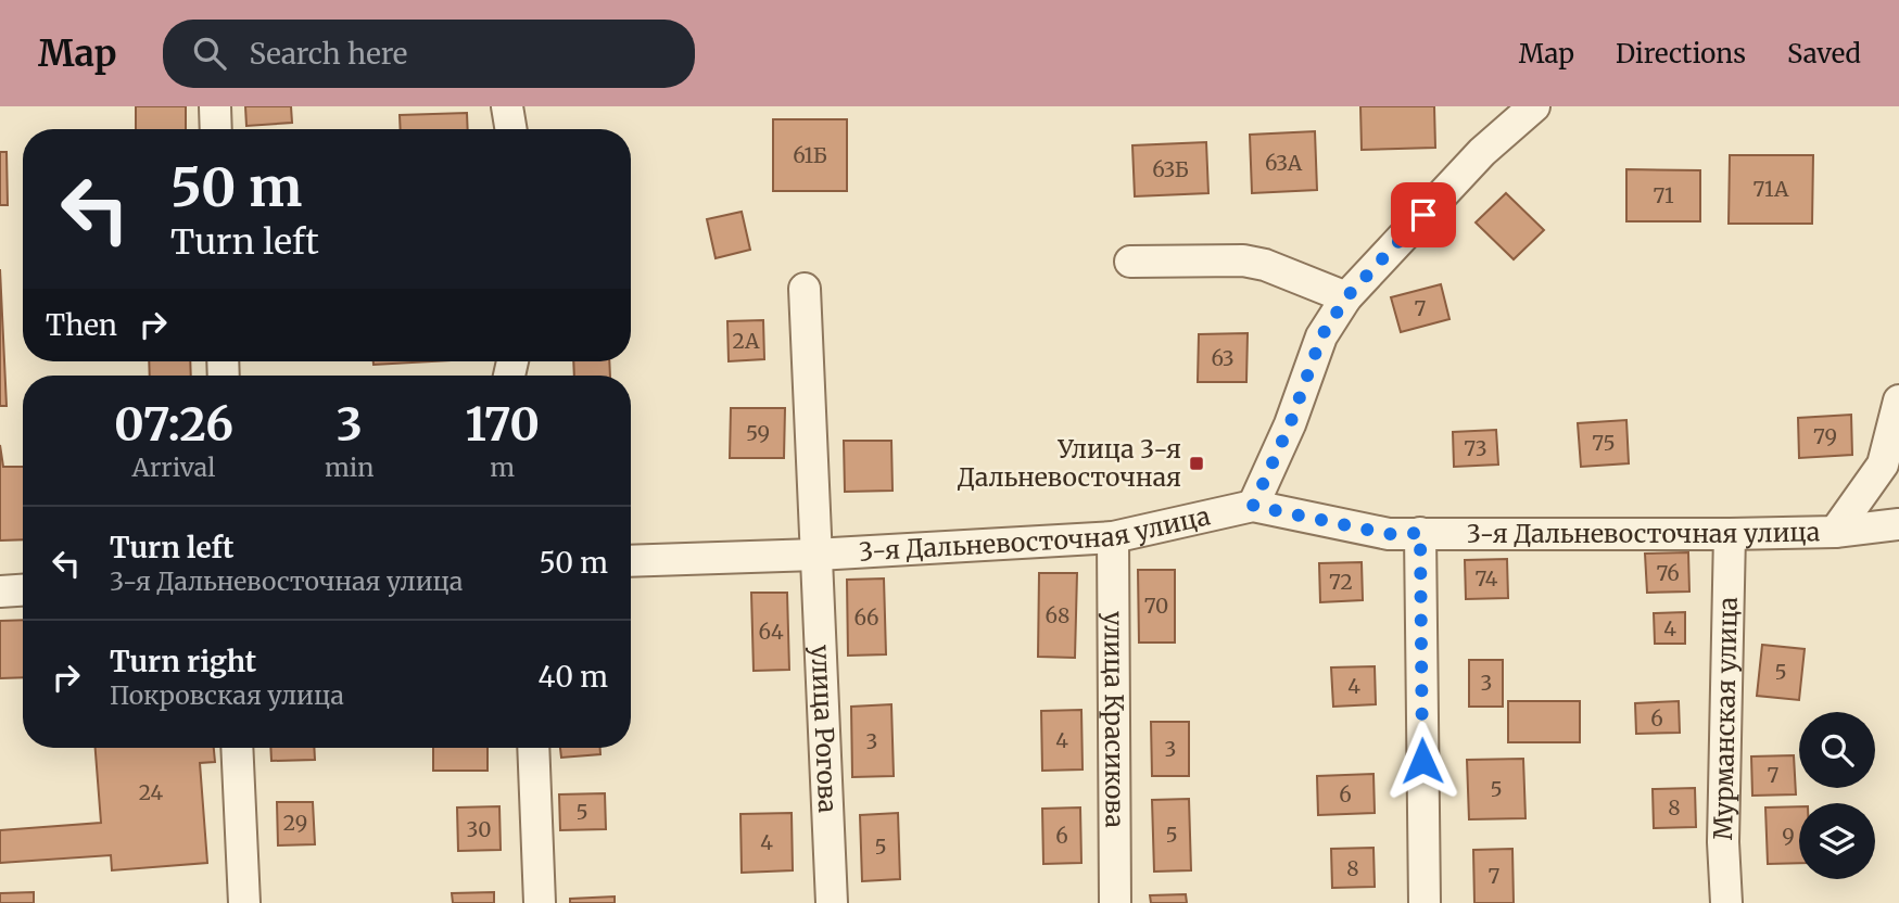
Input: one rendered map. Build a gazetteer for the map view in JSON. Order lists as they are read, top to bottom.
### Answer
{
  "streets": {
    "street": [
      "3-я Дальневосточная улица",
      "Мурманская улица",
      "улица Красикова",
      "улица Рогова"
    ]
  },
  "crossings": [
    ["3-я Дальневосточная улица", "Мурманская улица"],
    ["3-я Дальневосточная улица", "улица Красикова"],
    ["3-я Дальневосточная улица", "улица Рогова"]
  ],
  "places": {
    "transit": ["Улица 3-я Дальневосточная"]
  },
  "house_numbers": [
    "61Б",
    "63А",
    "63Б",
    "71А",
    "71",
    "7",
    "2А",
    "63",
    "59",
    "79",
    "75",
    "73",
    "76",
    "74",
    "72",
    "70",
    "68",
    "66",
    "4",
    "64",
    "5",
    "3",
    "4",
    "6",
    "4",
    "3",
    "3",
    "7",
    "5",
    "24",
    "6",
    "8",
    "5",
    "29",
    "30",
    "5",
    "6",
    "9",
    "4",
    "5",
    "8",
    "7"
  ],
  "page": {
    "header": "Map",
    "search": "Search here",
    "nav": ["Map", "Directions", "Saved"],
    "turn": ["50 m", "Turn left"],
    "then": "Then",
    "eta": [
      "07:26",
      "Arrival",
      "3",
      "min",
      "170",
      "m"
    ],
    "list": [
      {
        "name": "Turn left",
        "note": "3-я Дальневосточная улица",
        "value": "50 m"
      },
      {
        "name": "Turn right",
        "note": "Покровская улица",
        "value": "40 m"
      }
    ]
  }
}
